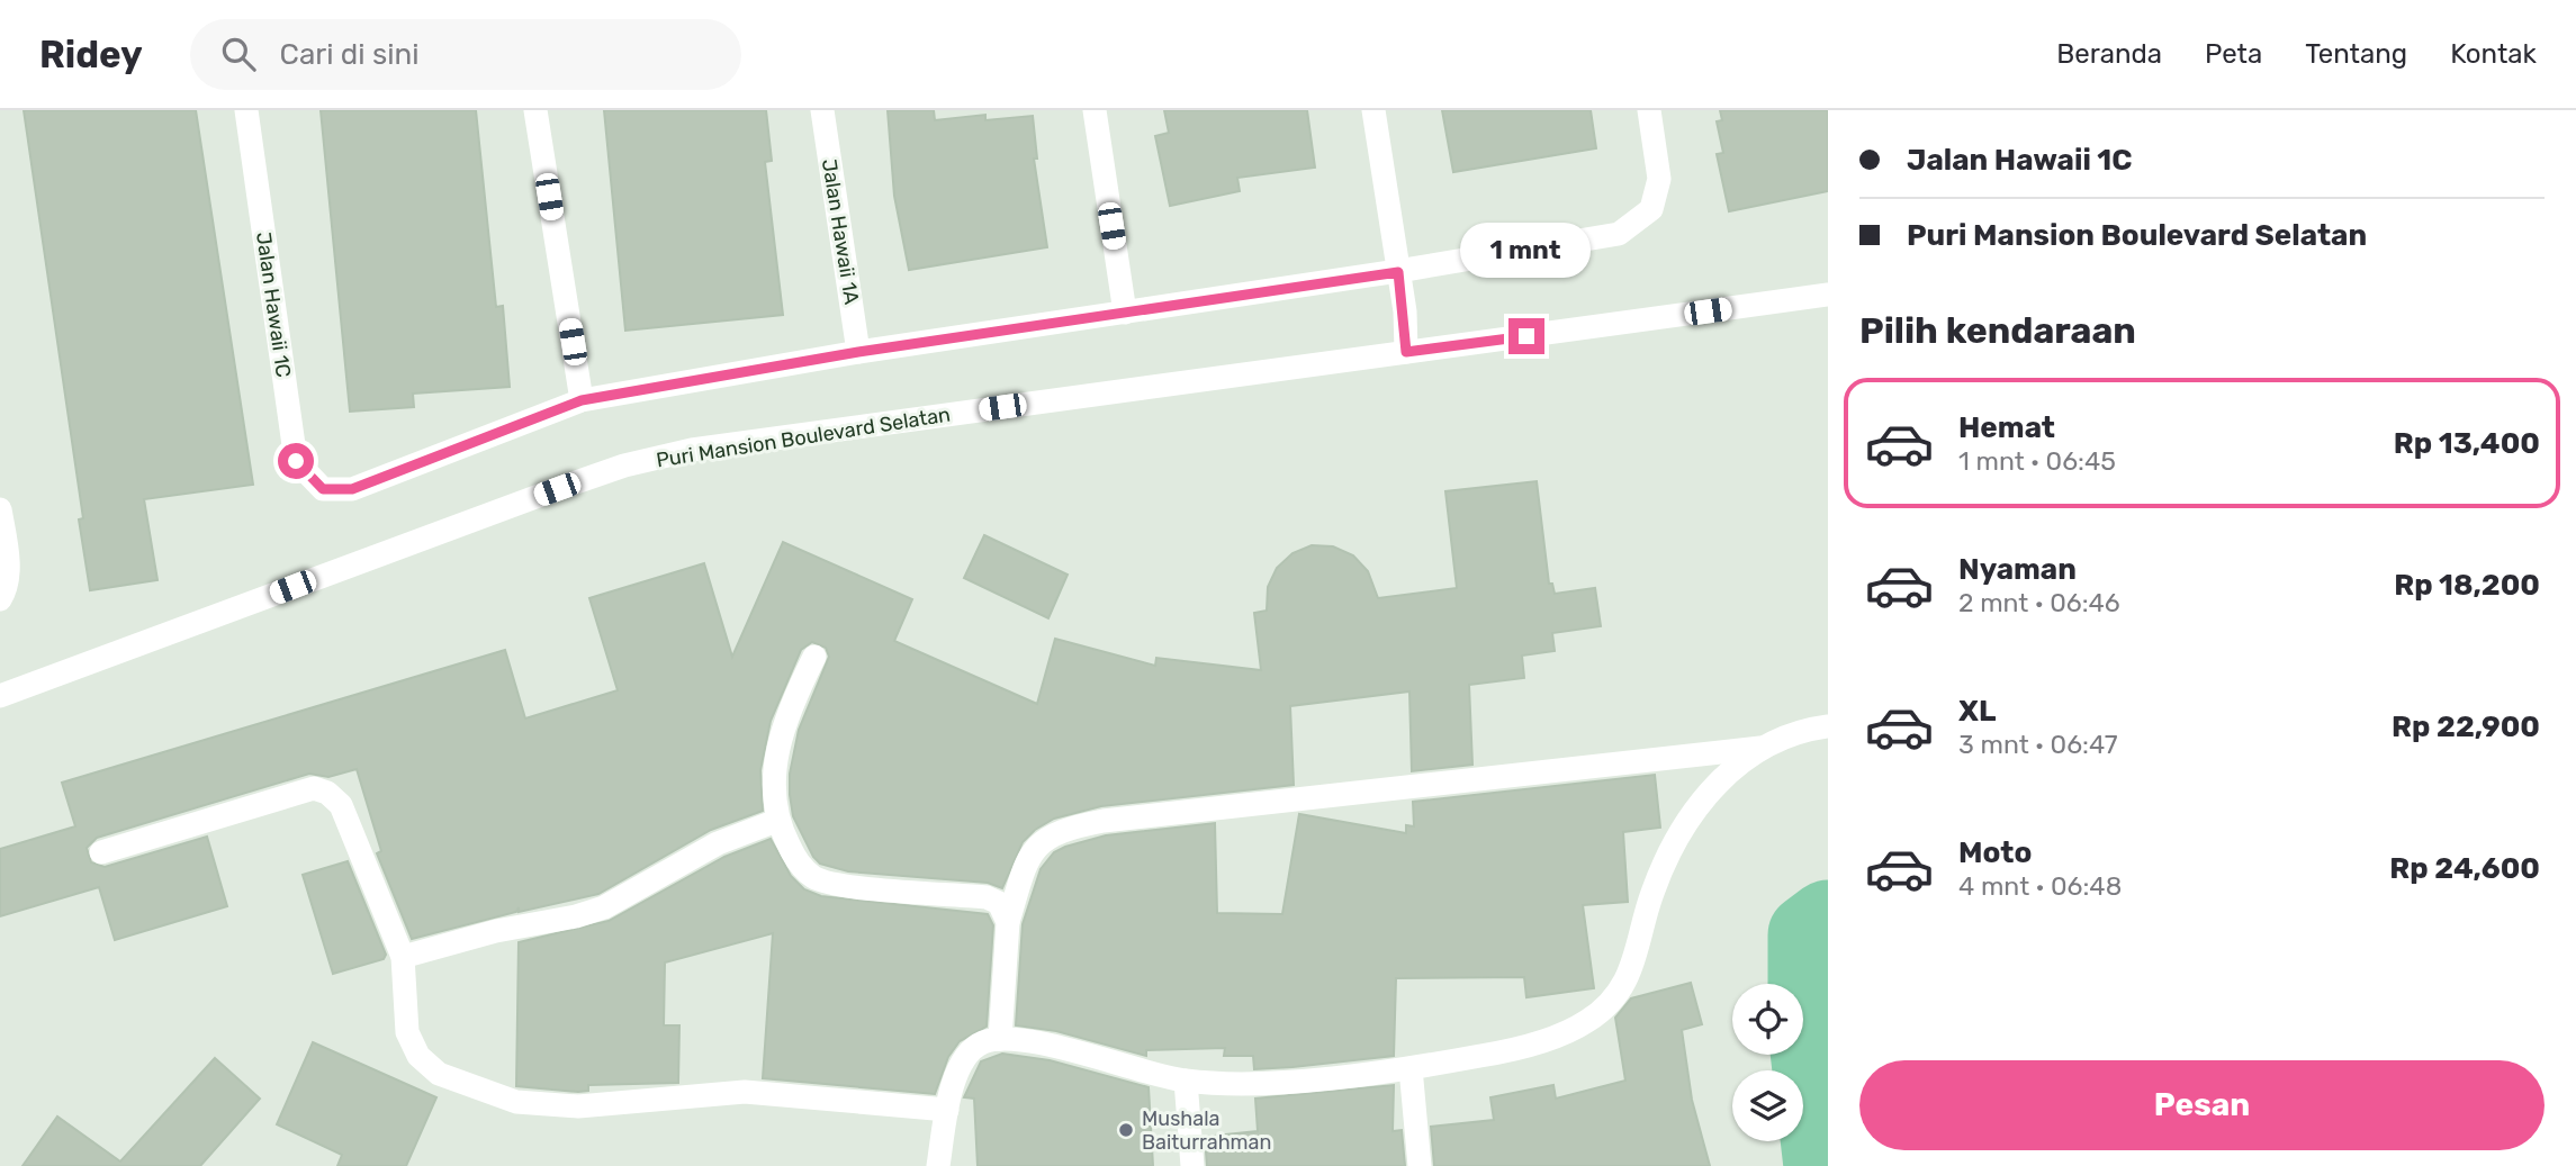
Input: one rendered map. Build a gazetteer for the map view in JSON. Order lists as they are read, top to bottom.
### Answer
{
  "streets": {
    "street": ["Jalan Hawaii 1A", "Jalan Hawaii 1C", "Puri Mansion Boulevard Selatan"]
  },
  "places": ["Mushala Baiturrahman"],
  "page": {
    "header": "Ridey",
    "search": "Cari di sini",
    "nav": [
      "Beranda",
      "Peta",
      "Tentang",
      "Kontak"
    ],
    "banner": ["Jalan Hawaii 1C", "Puri Mansion Boulevard Selatan"],
    "bubble": "1 mnt",
    "heading": "Pilih kendaraan",
    "list": [
      {
        "name": "Hemat",
        "note": "1 mnt · 06:45",
        "value": "Rp 13,400"
      },
      {
        "name": "Nyaman",
        "note": "2 mnt · 06:46",
        "value": "Rp 18,200"
      },
      {
        "name": "XL",
        "note": "3 mnt · 06:47",
        "value": "Rp 22,900"
      },
      {
        "name": "Moto",
        "note": "4 mnt · 06:48",
        "value": "Rp 24,600"
      }
    ],
    "buttons": "Pesan"
  }
}
